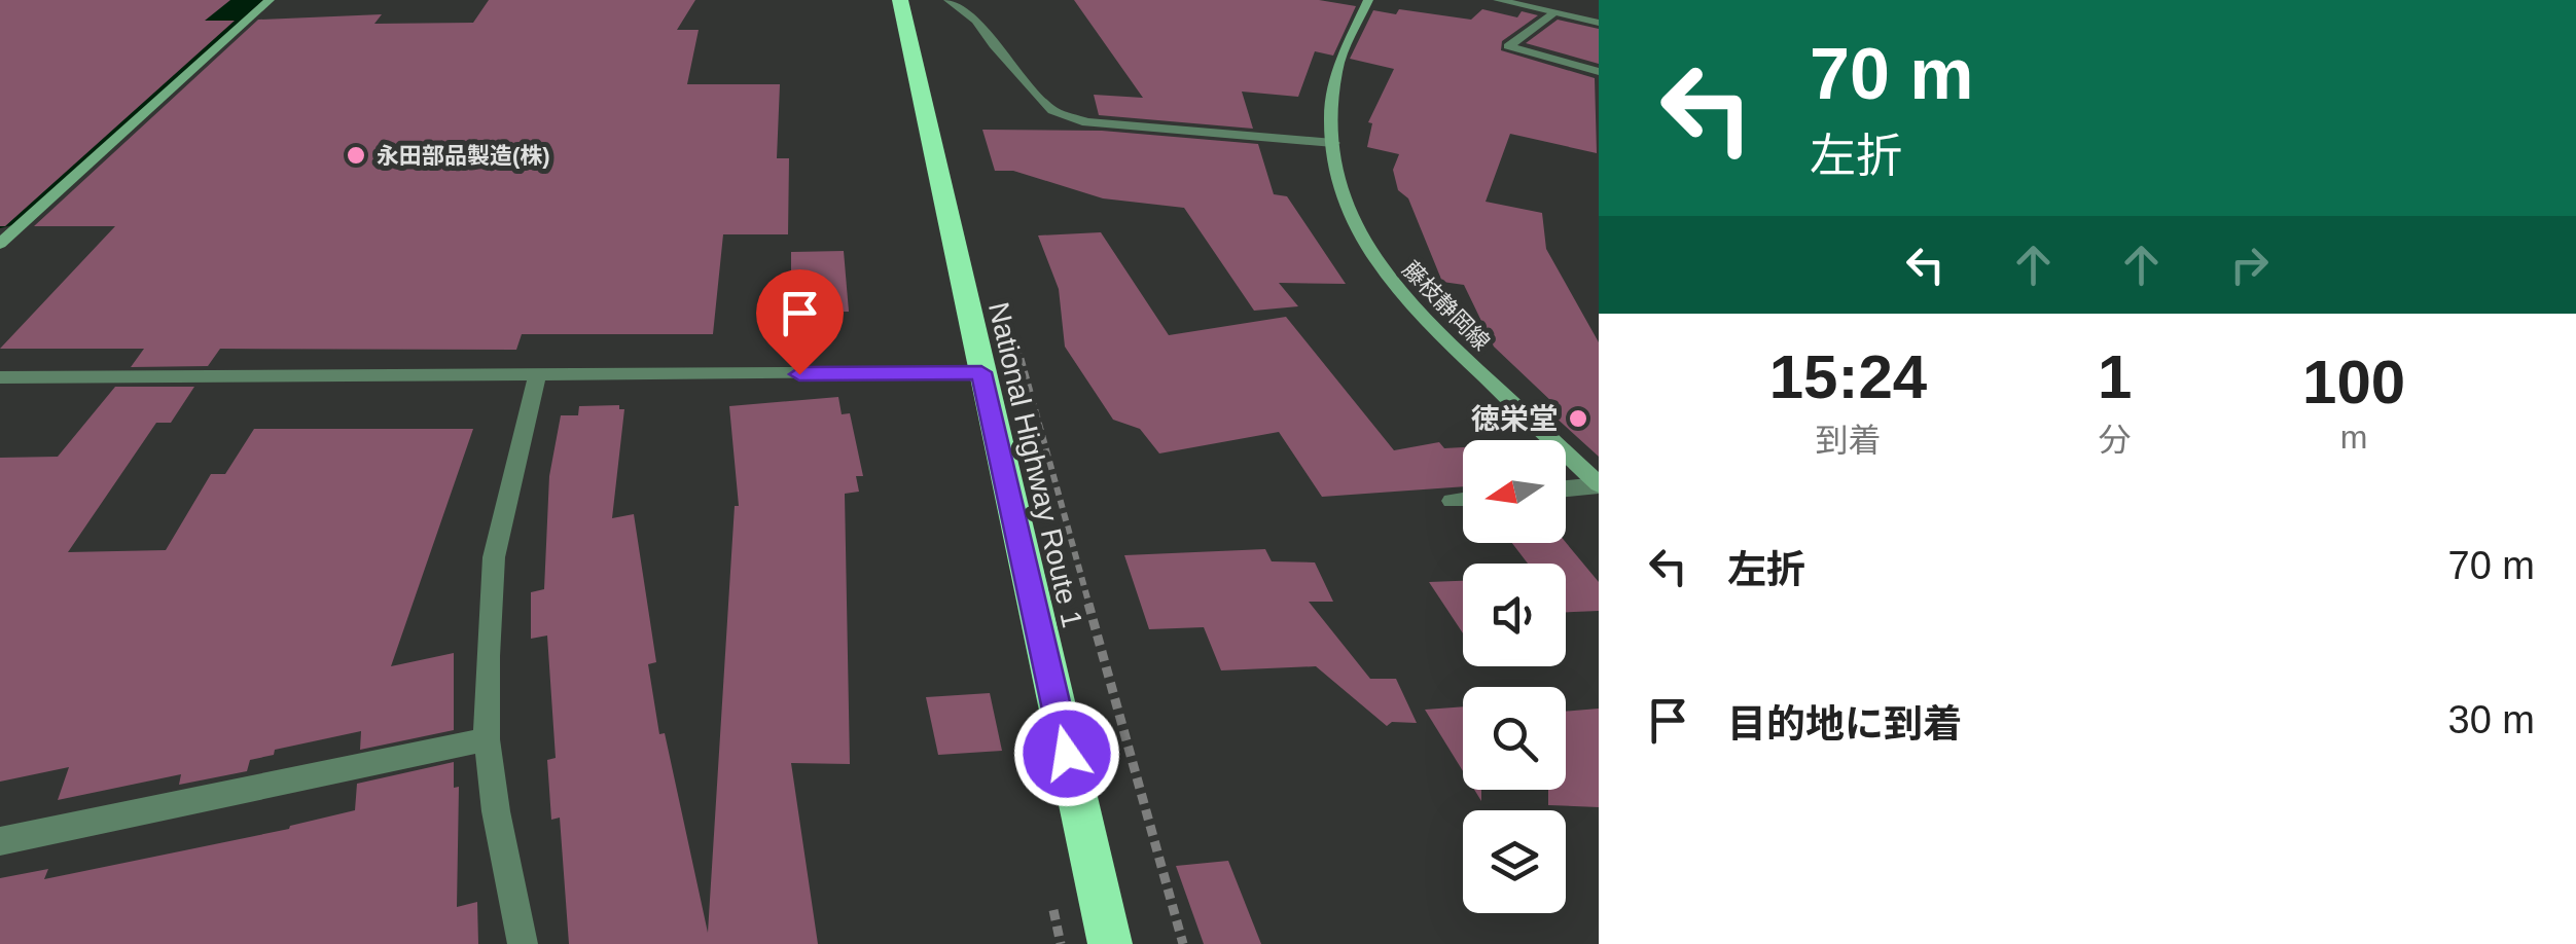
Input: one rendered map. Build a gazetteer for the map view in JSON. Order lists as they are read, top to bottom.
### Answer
{
  "streets": {
    "highway": ["National Highway Route 1"],
    "main road": ["藤枝静岡線"]
  },
  "places": ["永田部品製造(株)", "徳栄堂"],
  "north": "left",
  "page": {
    "turn": ["70 m", "左折"],
    "eta": [
      "15:24",
      "到着",
      "1",
      "分",
      "100",
      "m"
    ],
    "list": [
      {
        "name": "左折",
        "value": "70 m"
      },
      {
        "name": "目的地に到着",
        "value": "30 m"
      }
    ]
  }
}
